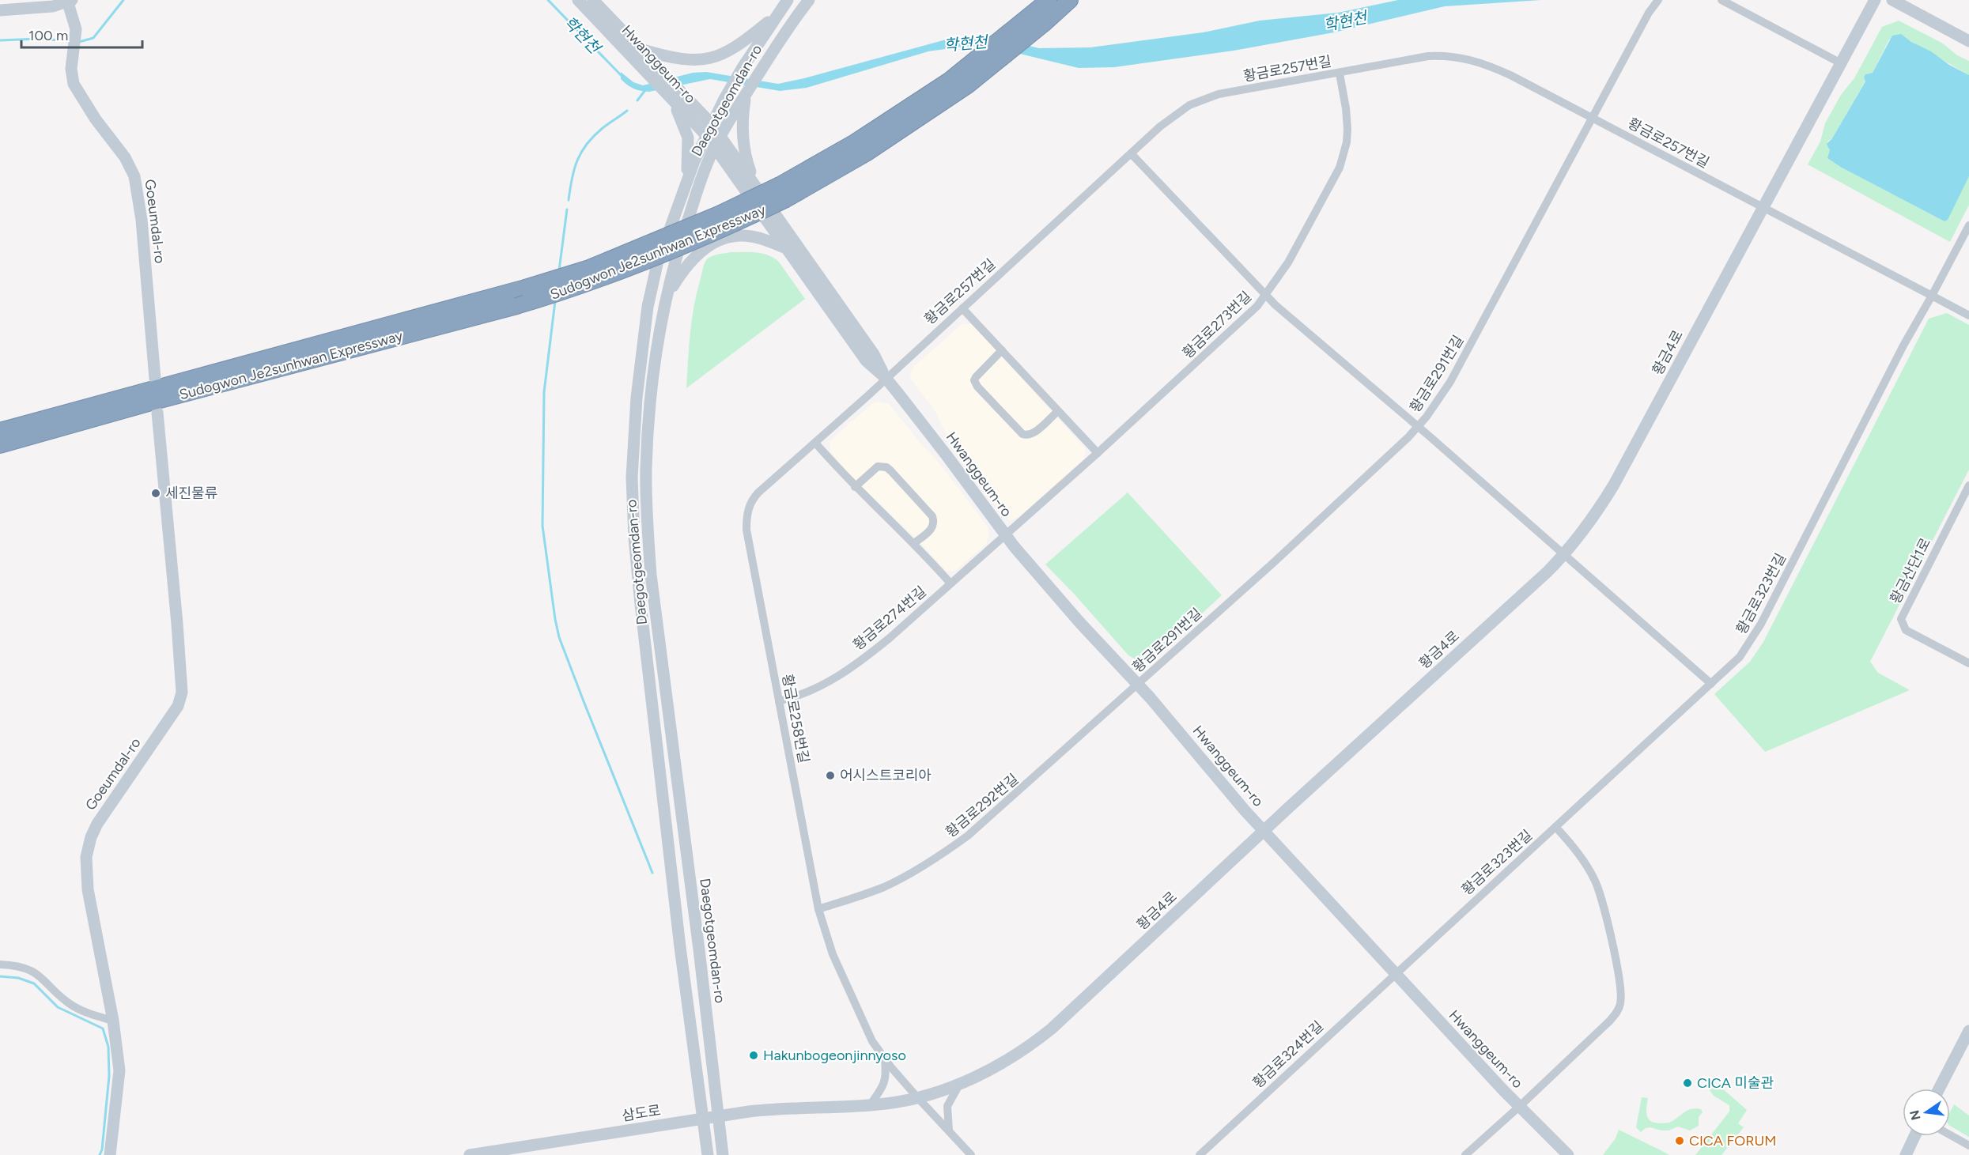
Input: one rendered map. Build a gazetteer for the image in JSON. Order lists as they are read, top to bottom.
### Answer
{
  "streets": {
    "highway": ["Sudogwon Je2sunhwan Expressway"],
    "street": [
      "Hwanggeum-ro",
      "황금로257번길",
      "Daegotgeomdan-ro",
      "Goeumdal-ro",
      "황금로273번길",
      "황금4로",
      "황금로291번길",
      "황금산단1로",
      "황금로323번길",
      "황금로274번길",
      "황금로258번길",
      "황금로292번길",
      "황금로324번길",
      "삼도로"
    ]
  },
  "crossings": [
    ["Hwanggeum-ro", "황금로257번길"],
    ["Hwanggeum-ro", "Daegotgeomdan-ro"],
    ["Hwanggeum-ro", "황금로273번길"],
    ["Hwanggeum-ro", "황금4로"],
    ["Hwanggeum-ro", "황금로291번길"],
    ["Hwanggeum-ro", "황금로323번길"],
    ["Hwanggeum-ro", "황금로274번길"],
    ["Hwanggeum-ro", "황금로258번길"],
    ["Hwanggeum-ro", "황금로292번길"],
    ["Hwanggeum-ro", "황금로324번길"],
    ["황금로257번길", "황금로273번길"],
    ["황금로257번길", "황금4로"],
    ["황금로257번길", "황금로291번길"],
    ["황금로257번길", "황금로258번길"],
    ["Daegotgeomdan-ro", "삼도로"],
    ["황금로273번길", "황금로274번길"],
    ["황금4로", "황금로258번길"],
    ["황금4로", "삼도로"],
    ["황금로291번길", "황금로292번길"],
    ["황금로323번길", "황금로324번길"],
    ["황금로274번길", "황금로258번길"],
    ["황금로258번길", "황금로292번길"]
  ],
  "water": ["학현천"],
  "places": [
    "세진물류",
    "어시스트코리아",
    "Hakunbogeonjinnyoso",
    "CICA 미술관",
    "CICA FORUM"
  ],
  "scale_bar": "100 m",
  "north": "left"
}
